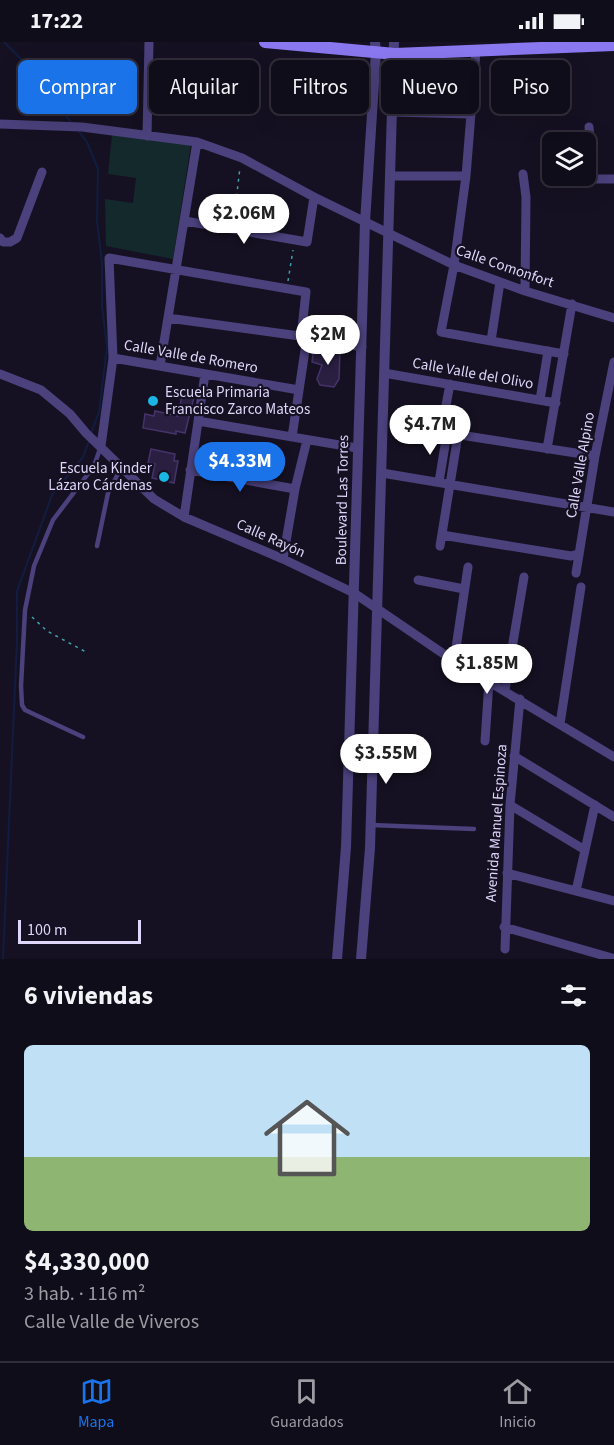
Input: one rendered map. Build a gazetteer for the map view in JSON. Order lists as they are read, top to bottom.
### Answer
{
  "streets": {
    "street": [
      "Calle Comonfort",
      "Calle Valle de Romero",
      "Calle Valle del Olivo",
      "Calle Valle Alpino",
      "Boulevard Las Torres",
      "Calle Rayón",
      "Avenida Manuel Espinoza"
    ]
  },
  "crossings": [
    ["Calle Comonfort", "Boulevard Las Torres"],
    ["Boulevard Las Torres", "Calle Rayón"],
    ["Calle Rayón", "Avenida Manuel Espinoza"]
  ],
  "places": ["Escuela Primaria Francisco Zarco Mateos", "Escuela Kinder Lázaro Cárdenas"],
  "scale_bar": "100 m",
  "page": {
    "status": "17:22",
    "chip": [
      "Comprar",
      "Alquilar",
      "Filtros",
      "Nuevo",
      "Piso"
    ],
    "price": [
      "$2.06M",
      "$2M",
      "$4.7M",
      "$4.33M",
      "$1.85M",
      "$3.55M"
    ],
    "scale": "100 m",
    "heading": "6 viviendas",
    "list": [
      {
        "name": "$4,330,000",
        "note": "3 hab. · 116 m² · Calle Valle de Viveros"
      }
    ],
    "tabs": ["Mapa", "Guardados", "Inicio"]
  }
}
